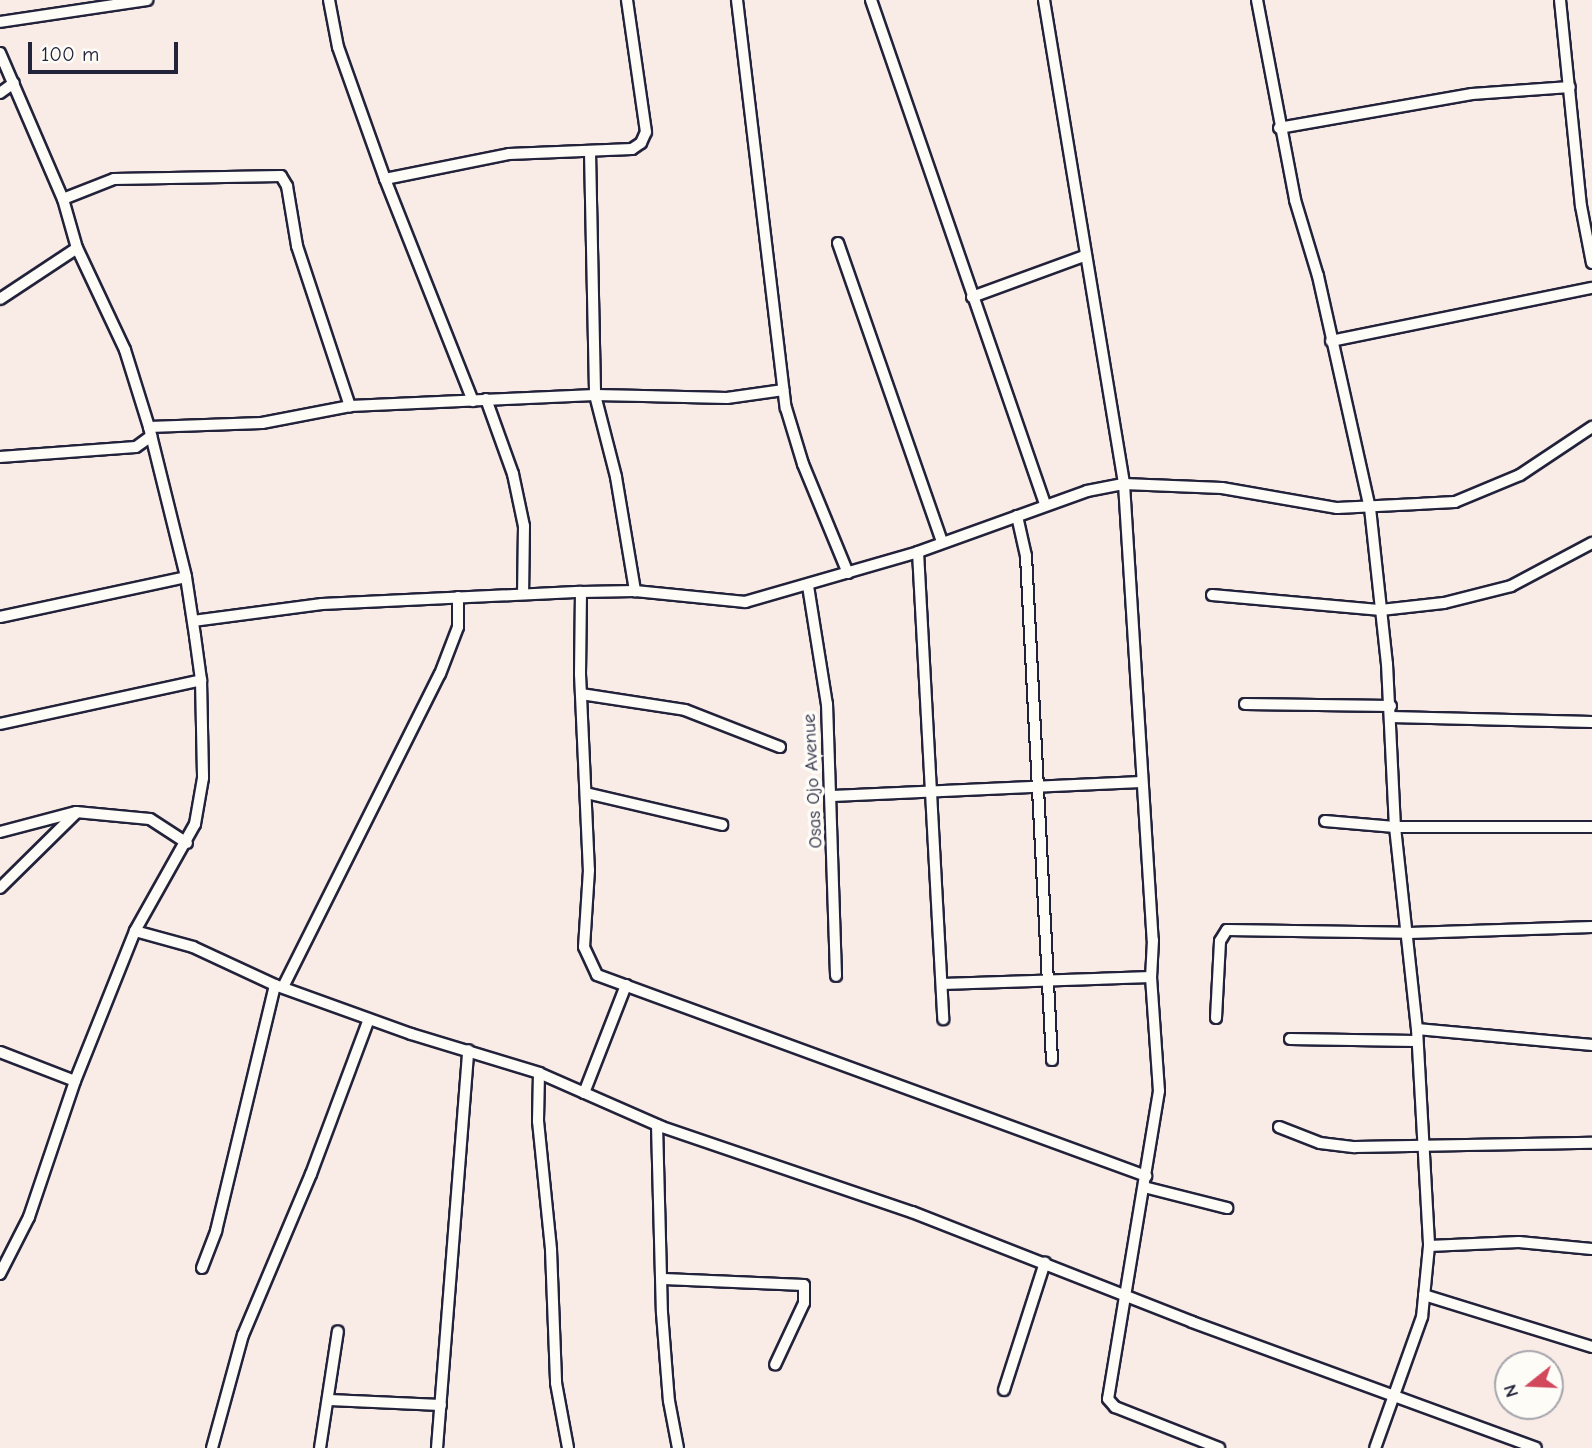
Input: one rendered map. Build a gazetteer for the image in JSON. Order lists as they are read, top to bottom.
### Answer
{
  "streets": {
    "street": ["Osas Ojo Avenue"]
  },
  "scale_bar": "100 m",
  "north": "left"
}
